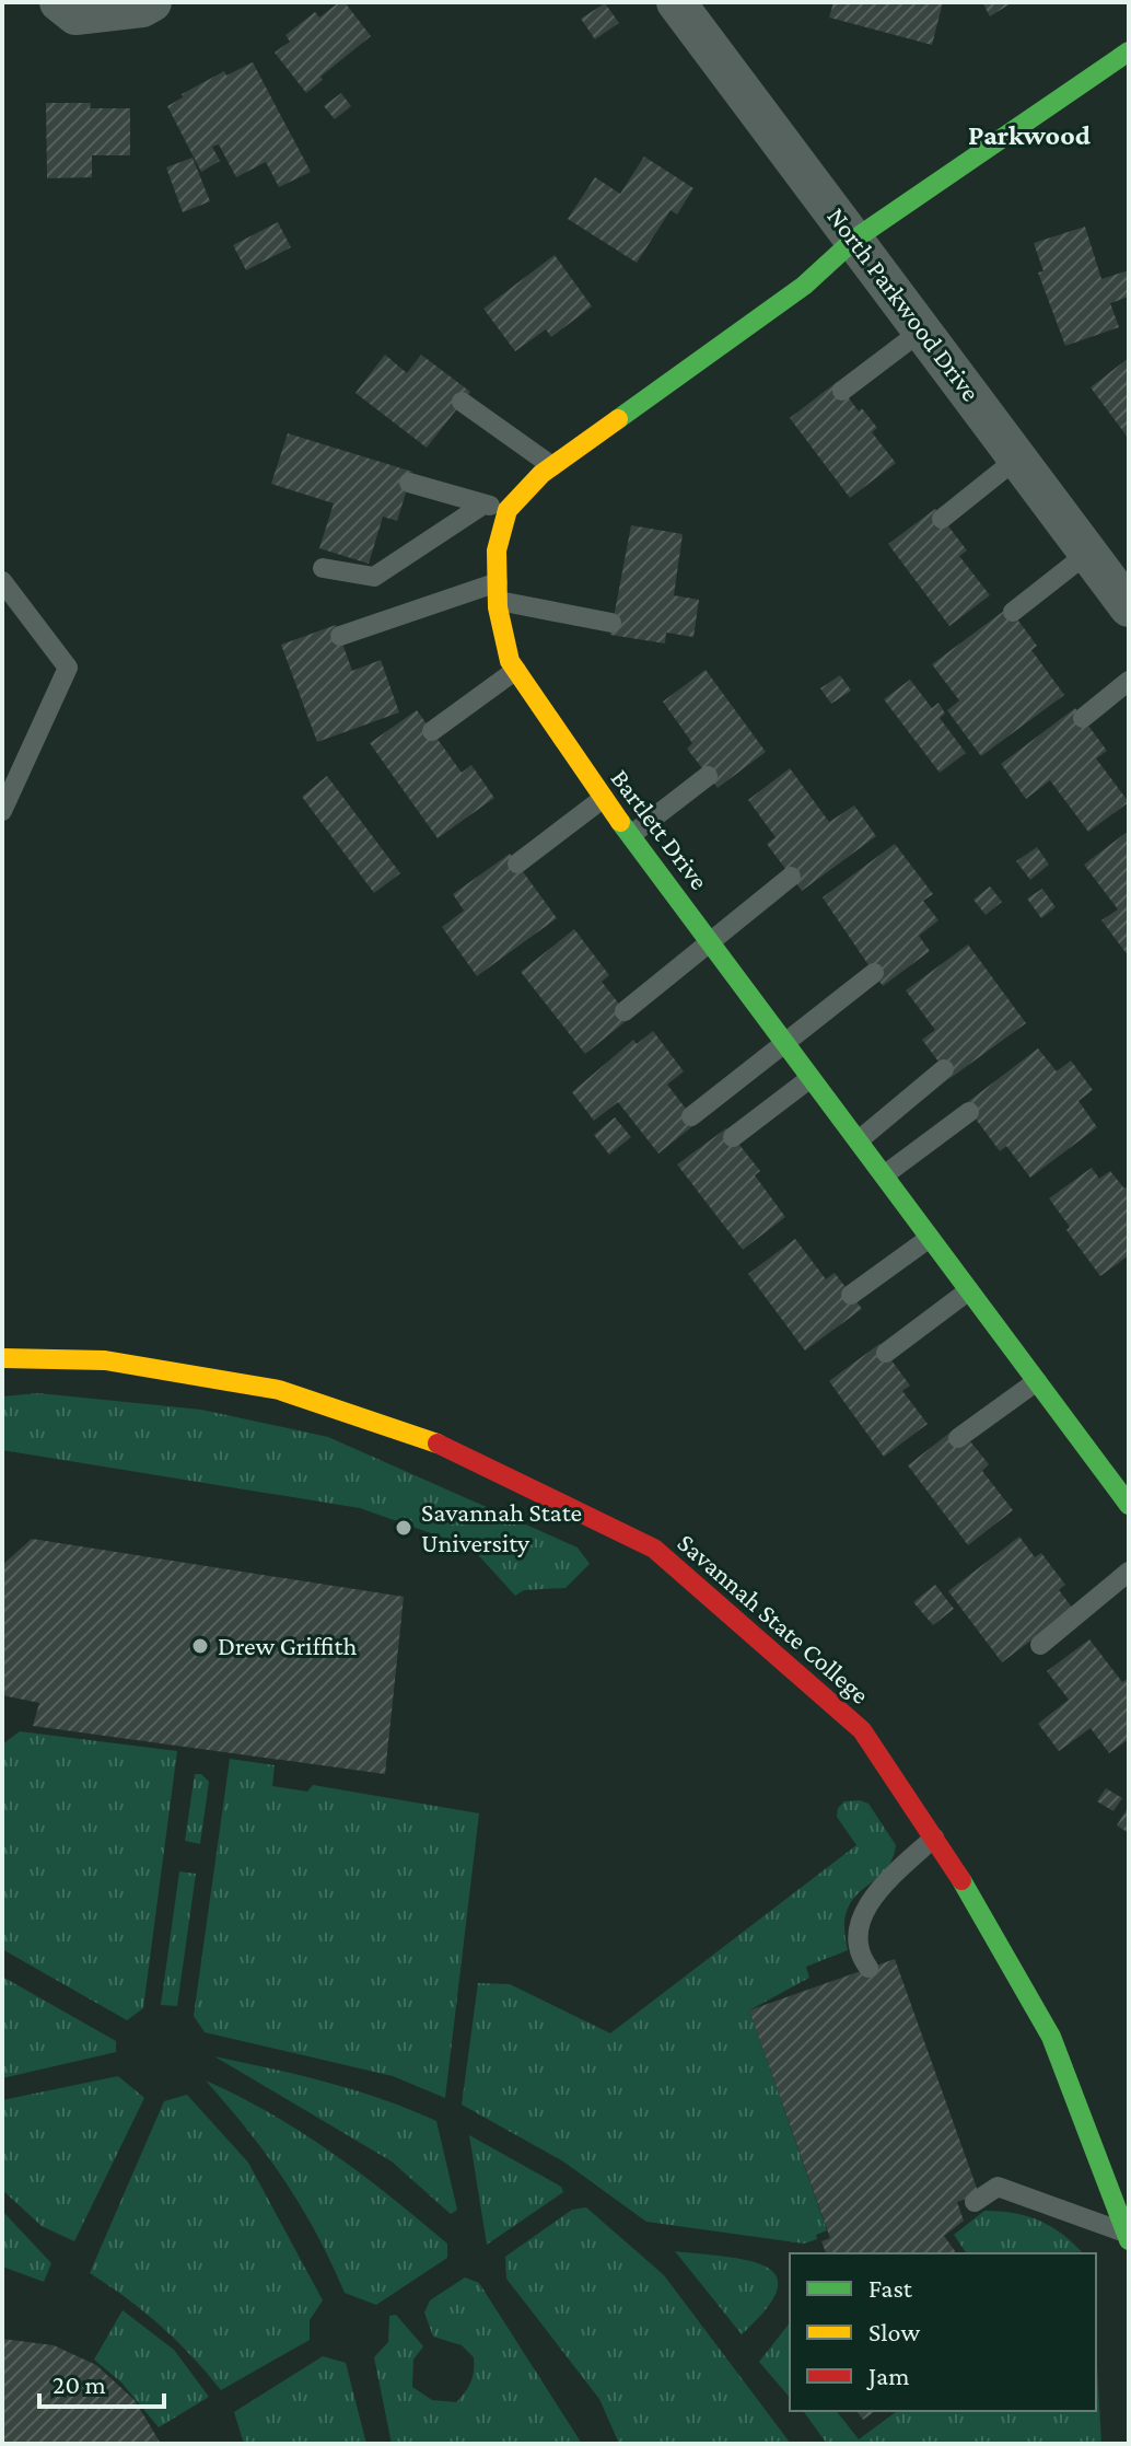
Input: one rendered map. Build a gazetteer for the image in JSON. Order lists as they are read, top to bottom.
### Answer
{
  "streets": {
    "street": ["North Parkwood Drive", "Bartlett Drive", "Savannah State College"]
  },
  "districts": ["Parkwood"],
  "places": ["Savannah State University", "Drew Griffith"],
  "legend": ["Fast", "Slow", "Jam"],
  "scale_bar": "20 m"
}
